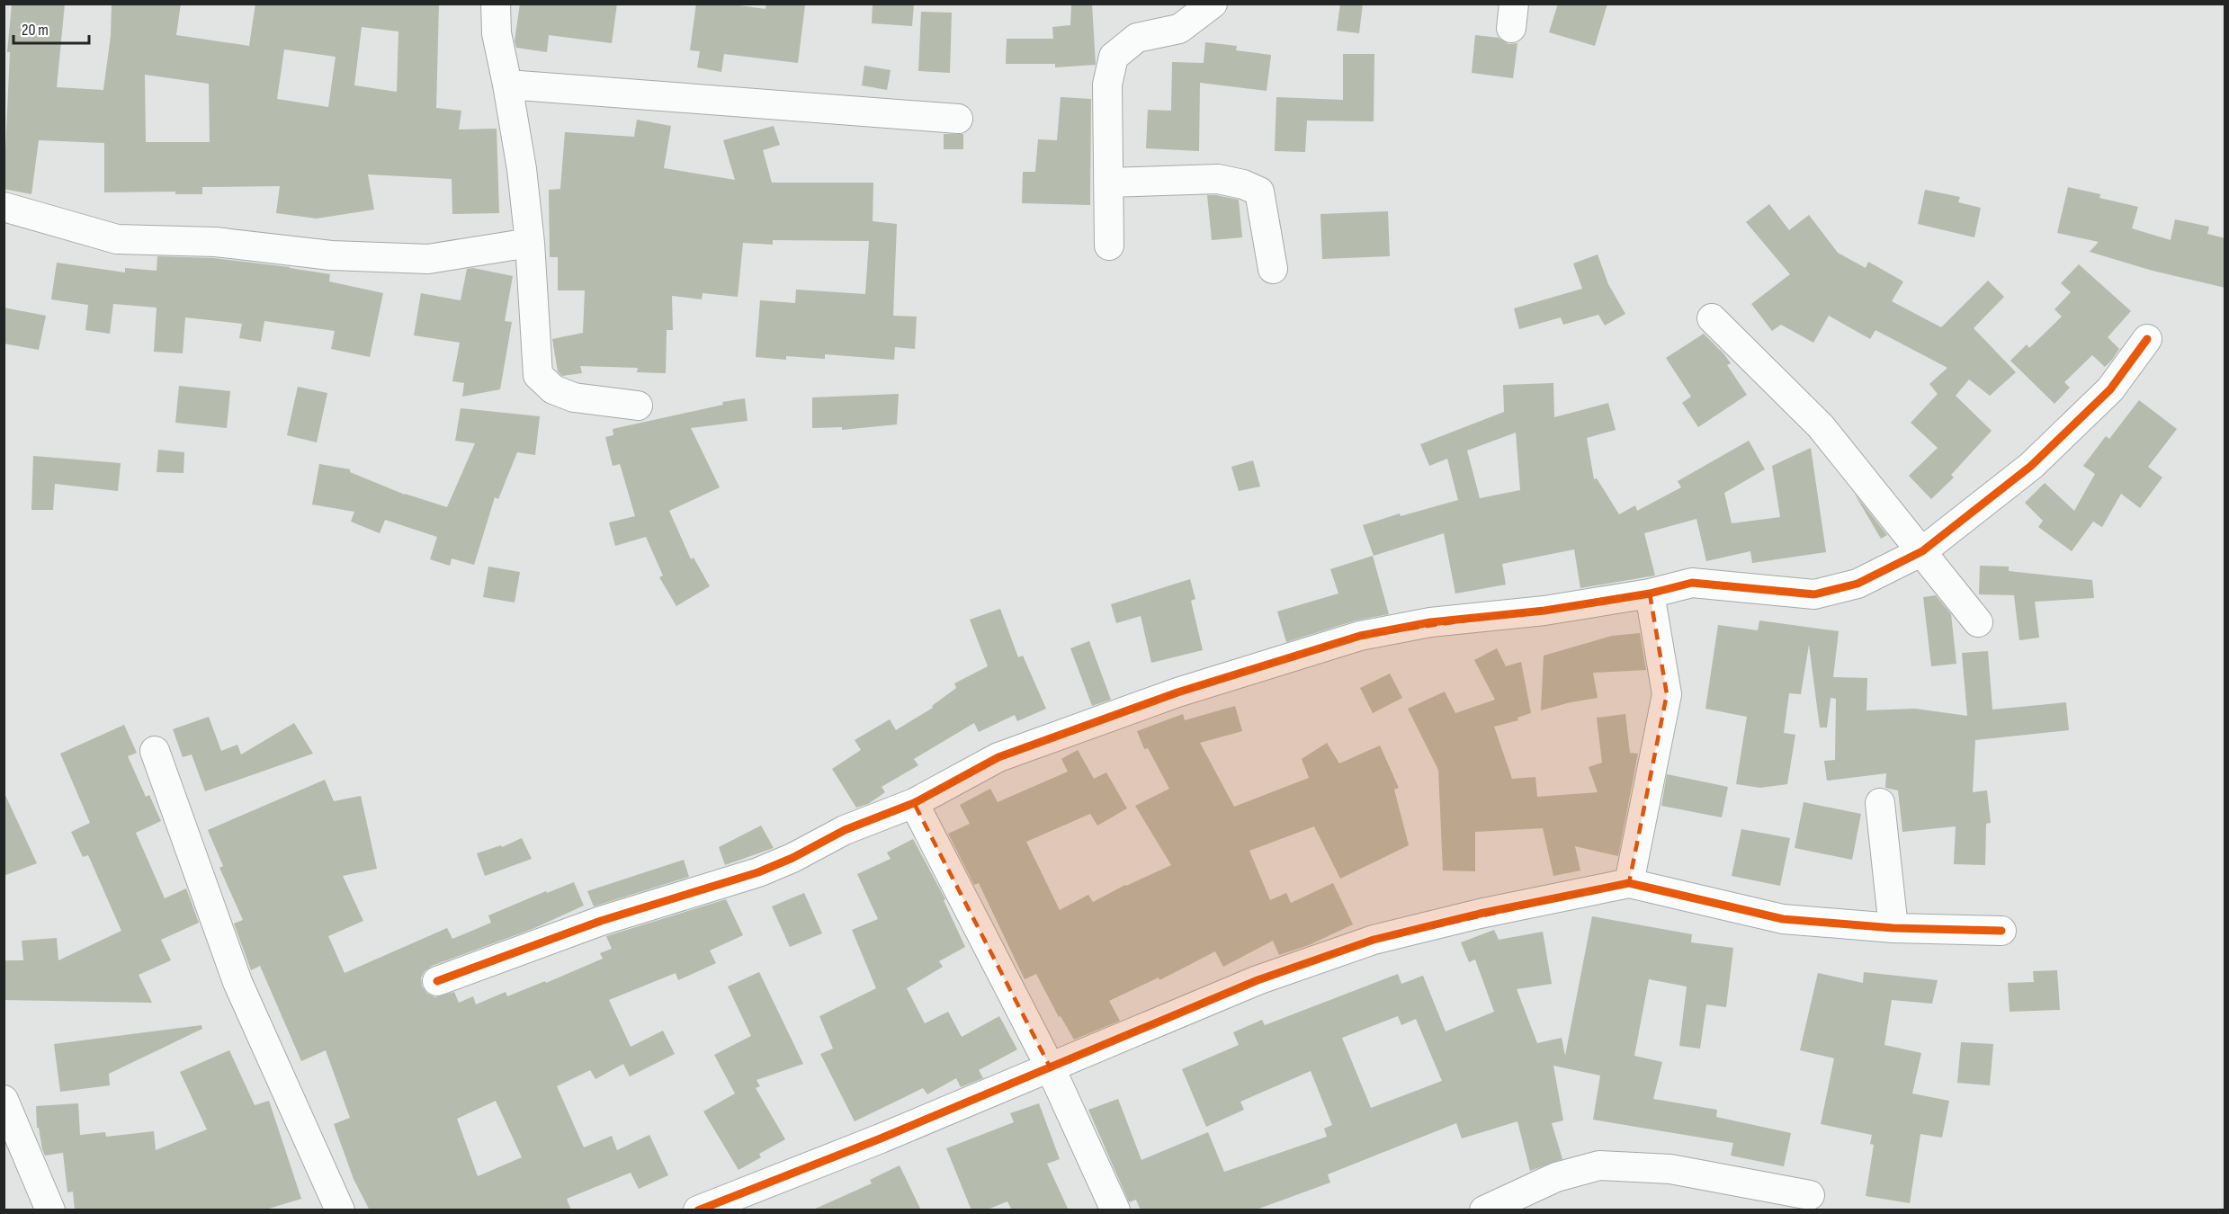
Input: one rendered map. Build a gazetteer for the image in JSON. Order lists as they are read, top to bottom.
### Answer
{
  "scale_bar": "20 m"
}
